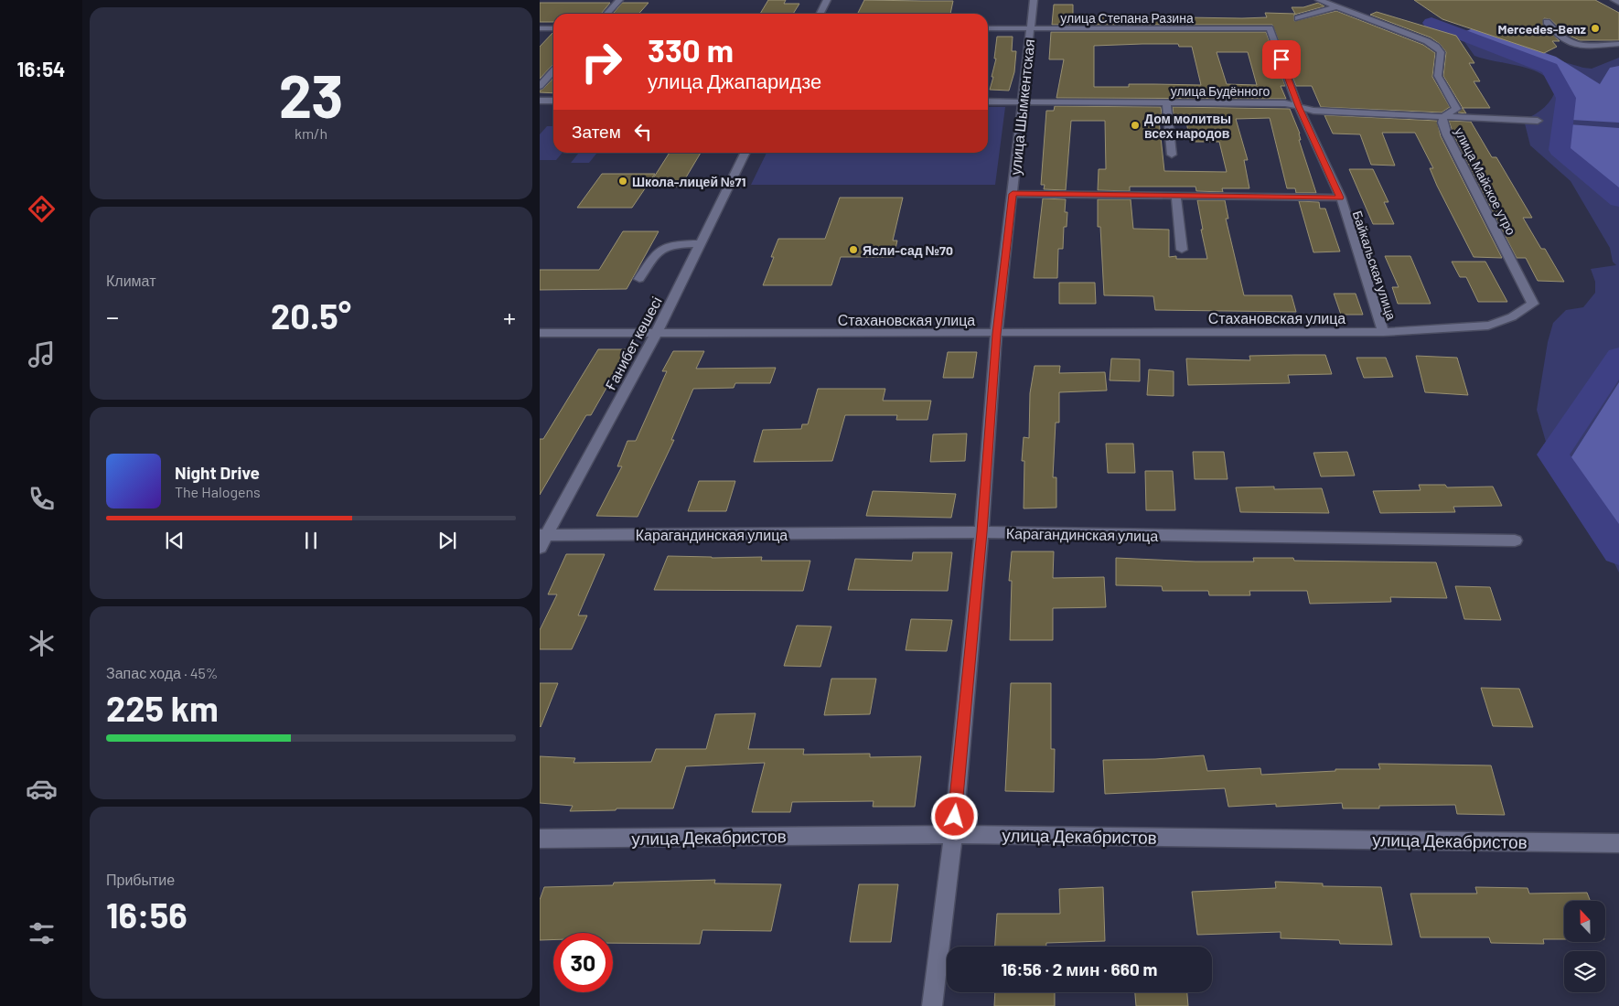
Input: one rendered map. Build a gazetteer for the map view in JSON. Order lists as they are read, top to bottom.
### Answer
{
  "streets": {
    "street": [
      "улица Степана Разина",
      "улица Будённого",
      "улица Шымкентская",
      "улица Майское утро",
      "Байкальская улица",
      "Стахановская улица",
      "Ғанибет көшесі",
      "Карагандинская улица",
      "улица Декабристов"
    ]
  },
  "crossings": [
    ["улица Степана Разина", "улица Шымкентская"],
    ["улица Степана Разина", "Байкальская улица"],
    ["улица Будённого", "улица Шымкентская"],
    ["улица Будённого", "улица Майское утро"],
    ["улица Будённого", "Байкальская улица"],
    ["улица Шымкентская", "Стахановская улица"],
    ["улица Шымкентская", "Карагандинская улица"],
    ["улица Шымкентская", "улица Декабристов"],
    ["улица Майское утро", "Стахановская улица"],
    ["Байкальская улица", "Стахановская улица"],
    ["Стахановская улица", "Ғанибет көшесі"],
    ["Ғанибет көшесі", "Карагандинская улица"]
  ],
  "places": [
    "Mercedes-Benz",
    "Дом молитвы всех народов",
    "Школа-лицей №71",
    "Ясли-сад №70"
  ],
  "north": "top",
  "page": {
    "tabs": "16:54",
    "tile": [
      ["23", "km/h"],
      "Климат",
      ["Запас хода · 45%", "225 km"],
      ["Прибытие", "16:56"]
    ],
    "turn": ["330 m", "улица Джапаридзе"],
    "then": "Затем",
    "heat": ["−", "20.5°", "+"],
    "song": ["Night Drive", "The Halogens"],
    "limit": "30",
    "trip": "16:56 · 2 мин · 660 m"
  }
}
